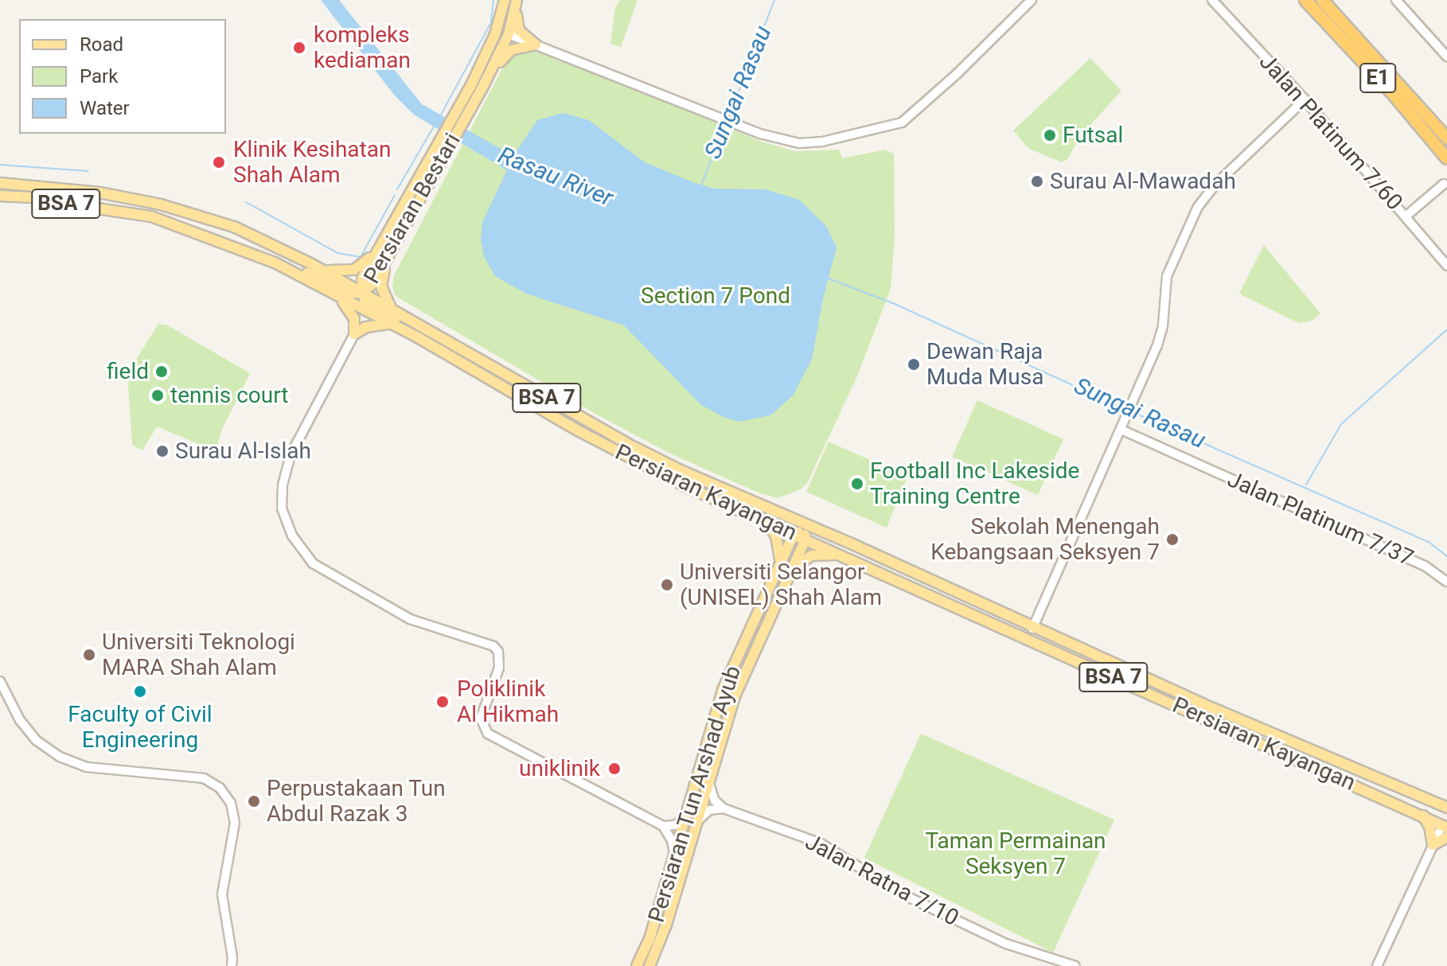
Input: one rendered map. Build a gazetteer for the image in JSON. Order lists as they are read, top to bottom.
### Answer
{
  "streets": {
    "highway": ["E1"],
    "main road": [
      "BSA 7",
      "Persiaran Bestari",
      "Persiaran Kayangan",
      "Persiaran Tun Arshad Ayub"
    ],
    "street": ["Jalan Platinum 7/60", "Jalan Platinum 7/37", "Jalan Ratna 7/10"]
  },
  "crossings": [
    ["Persiaran Bestari", "Persiaran Kayangan"],
    ["Persiaran Kayangan", "Persiaran Tun Arshad Ayub"]
  ],
  "water": ["Sungai Rasau", "Rasau River"],
  "parks": ["Section 7 Pond", "Taman Permainan Seksyen 7"],
  "places": [
    "kompleks kediaman",
    "Futsal",
    "Klinik Kesihatan Shah Alam",
    "Surau Al-Mawadah",
    "Dewan Raja Muda Musa",
    "field",
    "tennis court",
    "Surau Al-Islah",
    "Football Inc Lakeside Training Centre",
    "Sekolah Menengah Kebangsaan Seksyen 7",
    "Universiti Selangor (UNISEL) Shah Alam",
    "Universiti Teknologi MARA Shah Alam",
    "Faculty of Civil Engineering",
    "Poliklinik Al Hikmah",
    "uniklinik",
    "Perpustakaan Tun Abdul Razak 3"
  ],
  "legend": ["Road", "Park", "Water"]
}
